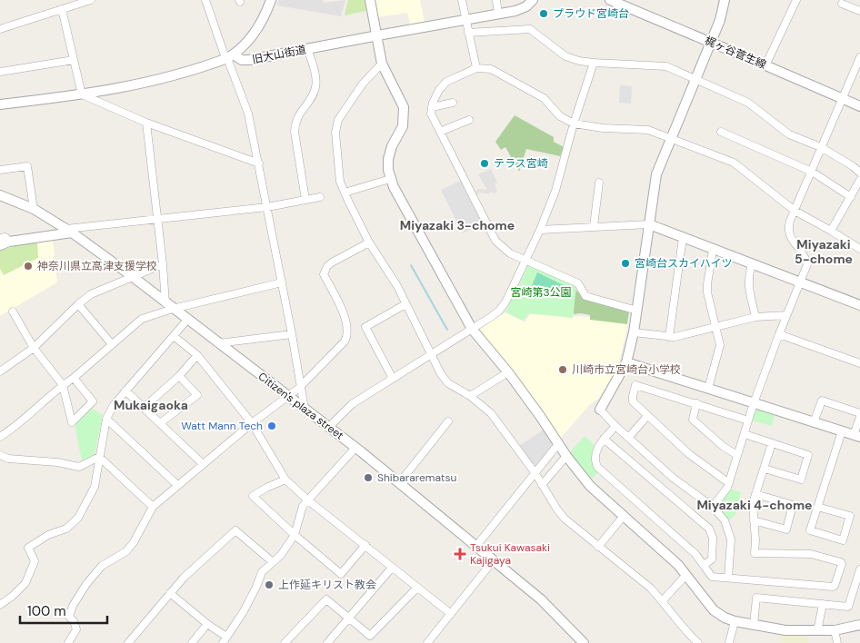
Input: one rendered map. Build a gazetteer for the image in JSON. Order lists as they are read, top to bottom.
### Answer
{
  "streets": {
    "street": ["梶ヶ谷菅生線", "旧大山街道", "Citizen's plaza street"]
  },
  "districts": [
    "Miyazaki 3-chome",
    "Miyazaki 5-chome",
    "Mukaigaoka",
    "Miyazaki 4-chome"
  ],
  "parks": ["宮崎第3公園"],
  "places": {
    "other": [
      "プラウド宮崎台",
      "テラス宮崎",
      "宮崎台スカイハイツ",
      "神奈川県立高津支援学校",
      "川崎市立宮崎台小学校",
      "Watt Mann Tech",
      "Shibararematsu",
      "上作延キリスト教会"
    ],
    "health": ["Tsukui Kawasaki Kajigaya"]
  },
  "scale_bar": "100 m"
}
